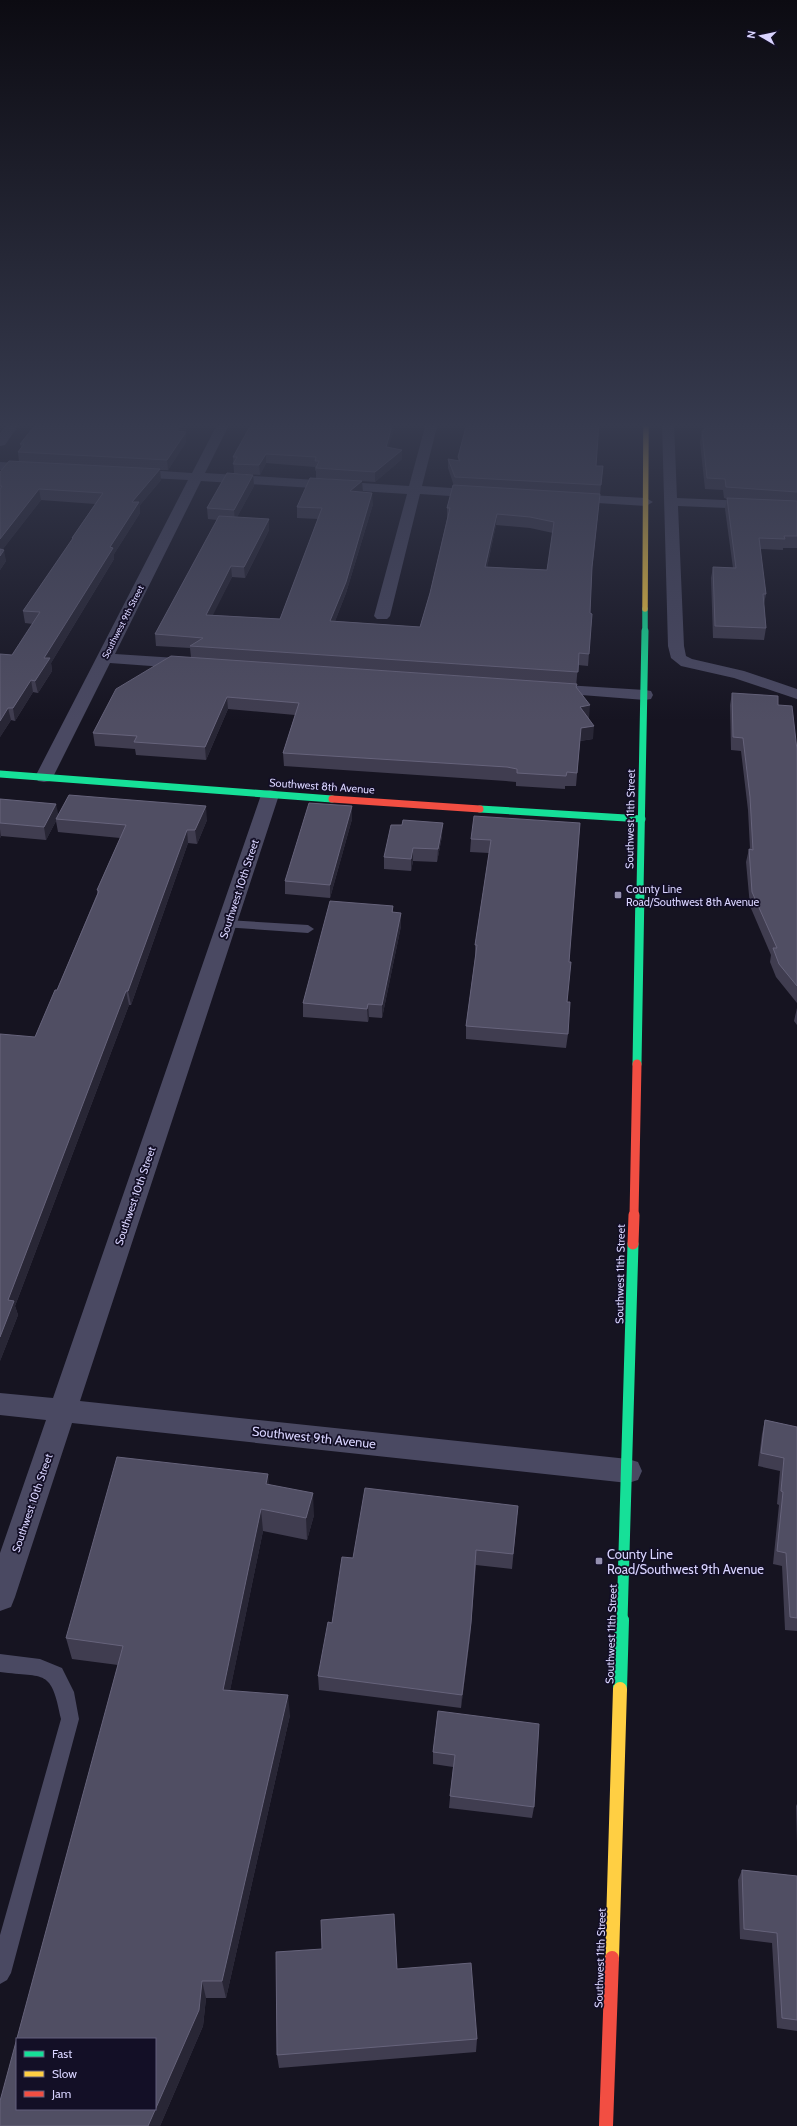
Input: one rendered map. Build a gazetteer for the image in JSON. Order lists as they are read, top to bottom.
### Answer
{
  "streets": {
    "street": [
      "Southwest 9th Street",
      "Southwest 8th Avenue",
      "Southwest 11th Street",
      "Southwest 10th Street",
      "Southwest 9th Avenue"
    ]
  },
  "crossings": [
    ["Southwest 9th Street", "Southwest 8th Avenue"],
    ["Southwest 8th Avenue", "Southwest 11th Street"],
    ["Southwest 8th Avenue", "Southwest 10th Street"],
    ["Southwest 11th Street", "Southwest 9th Avenue"],
    ["Southwest 10th Street", "Southwest 9th Avenue"]
  ],
  "places": {
    "transit": ["County Line Road/Southwest 8th Avenue", "County Line Road/Southwest 9th Avenue"]
  },
  "legend": ["Fast", "Slow", "Jam"],
  "north": "left"
}
